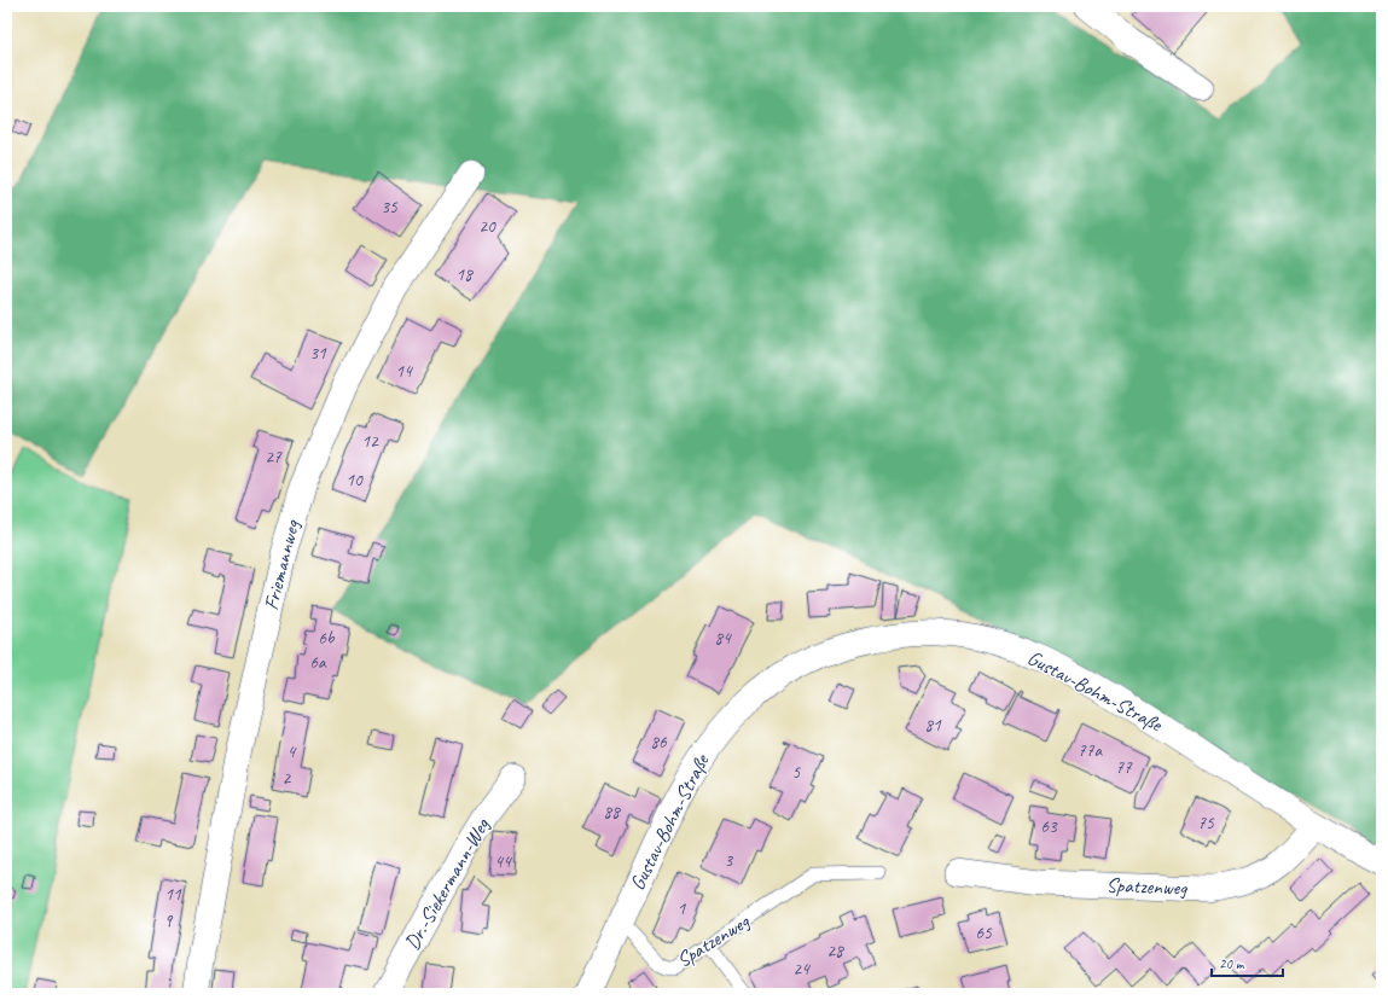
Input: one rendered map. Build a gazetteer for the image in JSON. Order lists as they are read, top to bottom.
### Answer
{
  "streets": {
    "street": [
      "Friemannweg",
      "Gustav-Bohm-Straße",
      "Dr.-Siekermann-Weg",
      "Spatzenweg"
    ]
  },
  "crossings": [
    ["Gustav-Bohm-Straße", "Spatzenweg"]
  ],
  "house_numbers": [
    "35",
    "20",
    "18",
    "31",
    "14",
    "12",
    "27",
    "10",
    "6b",
    "84",
    "6a",
    "81",
    "86",
    "77a",
    "4",
    "77",
    "5",
    "2",
    "88",
    "75",
    "63",
    "3",
    "44",
    "11",
    "1",
    "9",
    "65",
    "28",
    "24"
  ],
  "scale_bar": "20 m"
}
